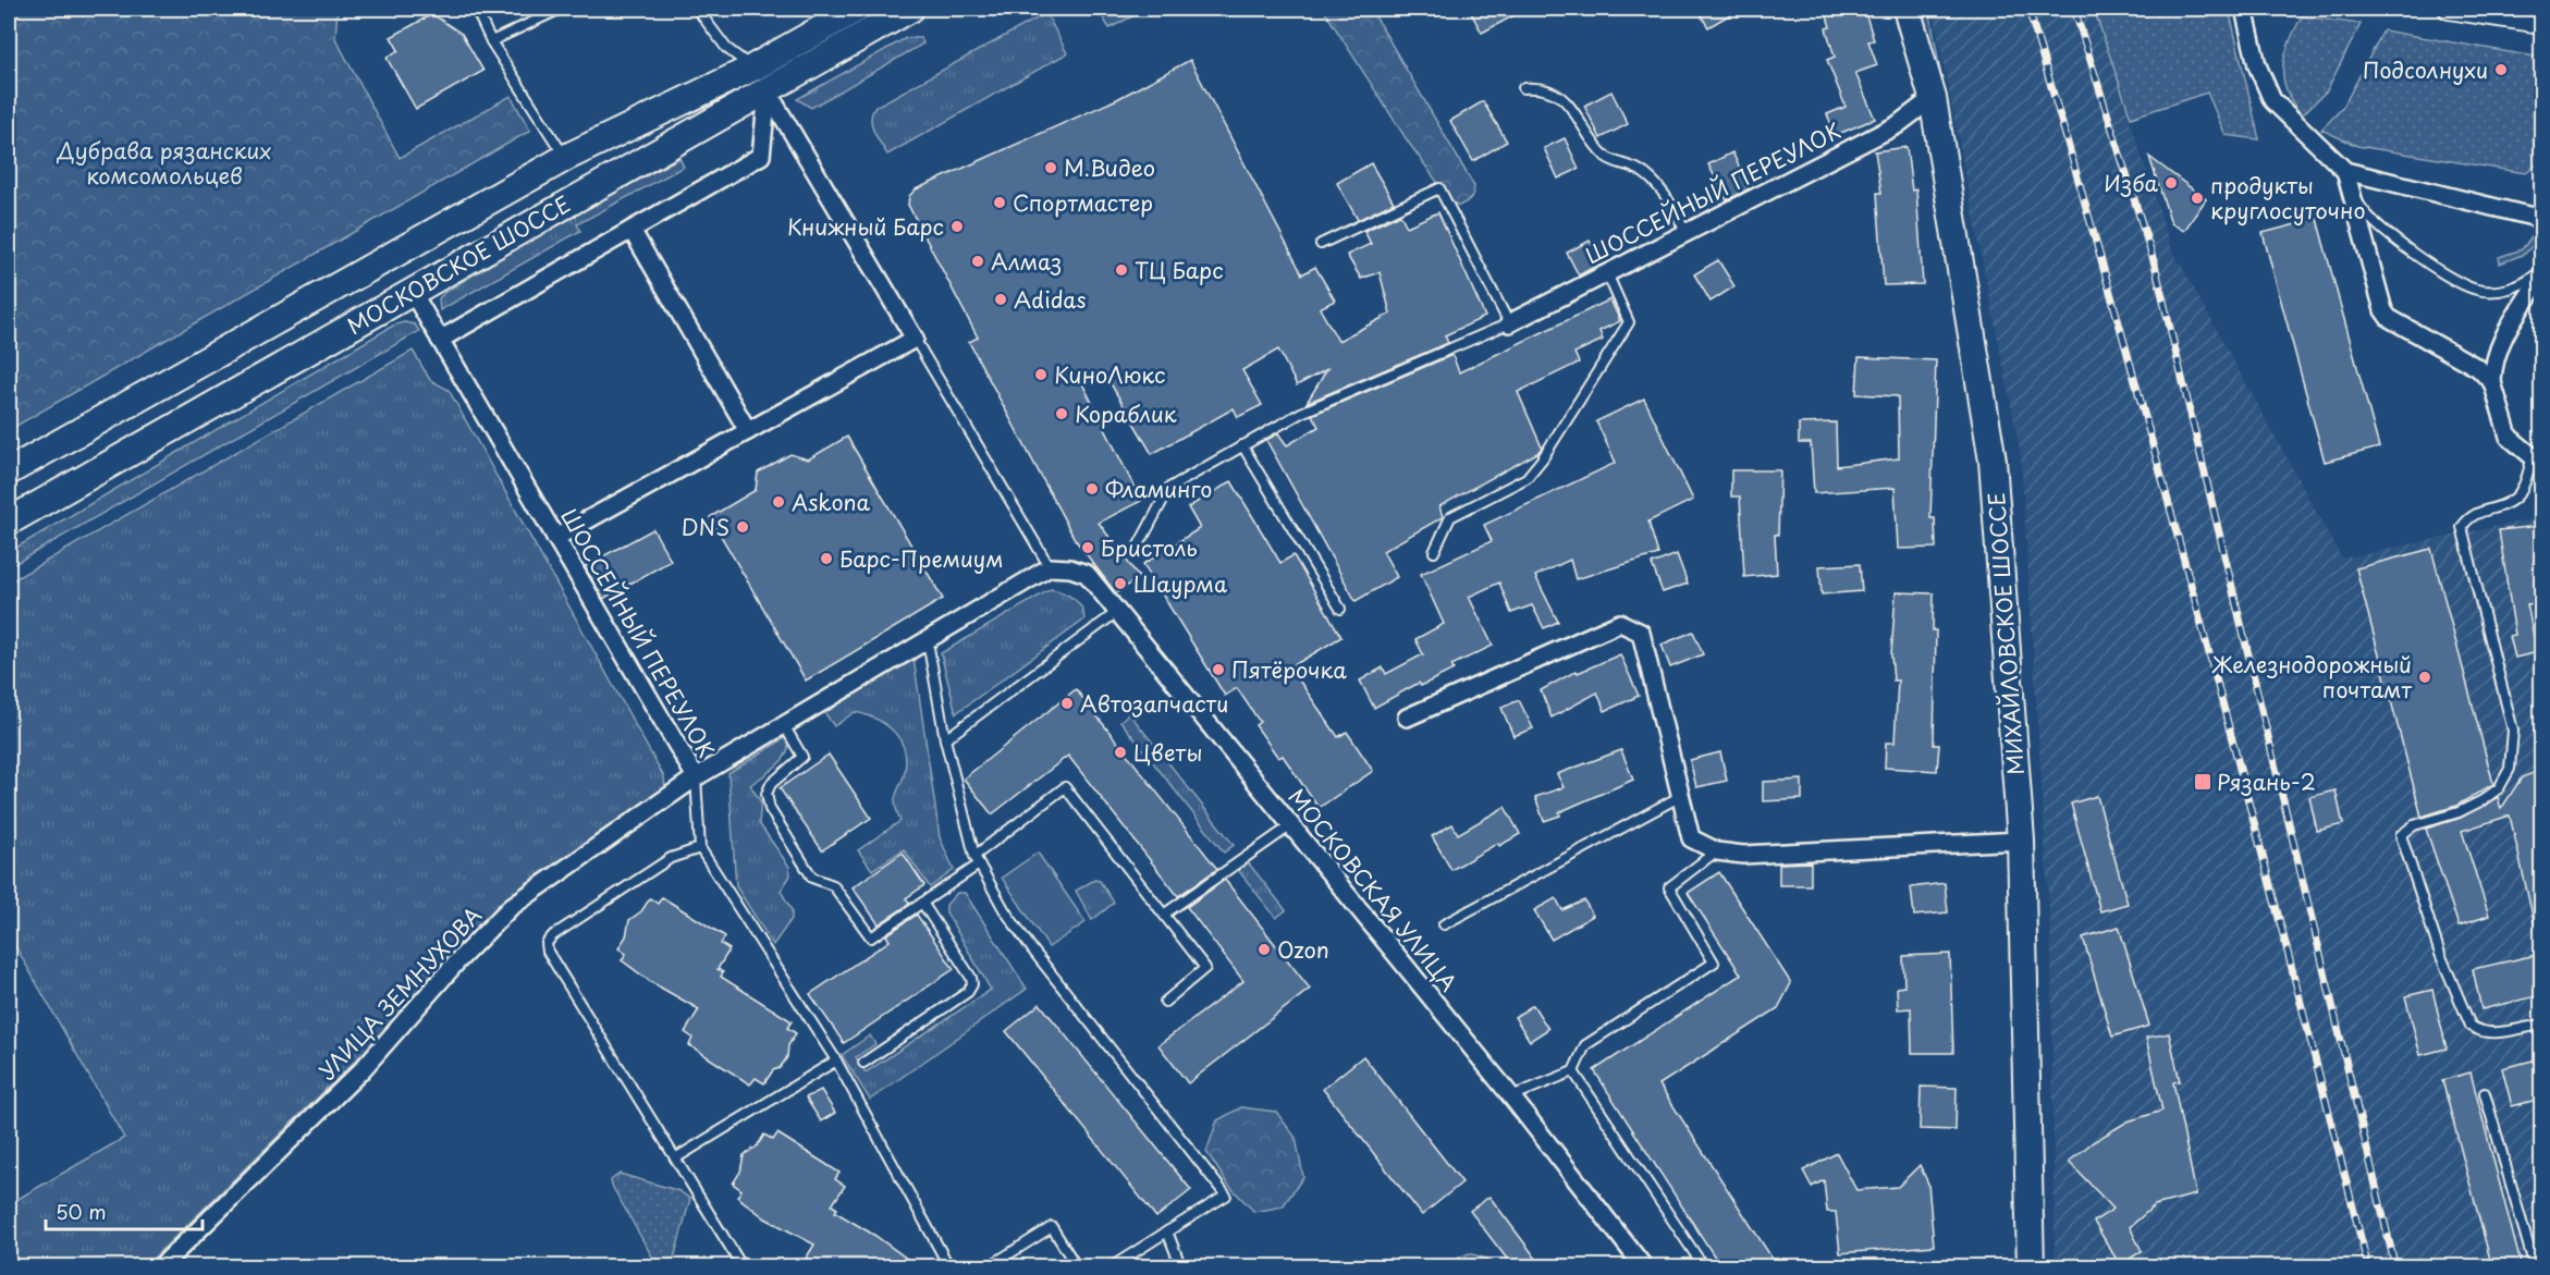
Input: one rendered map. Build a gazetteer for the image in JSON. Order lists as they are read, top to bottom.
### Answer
{
  "streets": {
    "main road": ["МОСКОВСКОЕ ШОССЕ", "МИХАЙЛОВСКОЕ ШОССЕ"],
    "street": ["ШОССЕЙНЫЙ ПЕРЕУЛОК", "МОСКОВСКАЯ УЛИЦА", "УЛИЦА ЗЕМНУХОВА"]
  },
  "crossings": [
    ["ШОССЕЙНЫЙ ПЕРЕУЛОК", "МОСКОВСКОЕ ШОССЕ"],
    ["ШОССЕЙНЫЙ ПЕРЕУЛОК", "МИХАЙЛОВСКОЕ ШОССЕ"],
    ["ШОССЕЙНЫЙ ПЕРЕУЛОК", "МОСКОВСКАЯ УЛИЦА"],
    ["ШОССЕЙНЫЙ ПЕРЕУЛОК", "УЛИЦА ЗЕМНУХОВА"]
  ],
  "parks": ["Дубрава рязанских комсомольцев"],
  "places": {
    "other": [
      "Подсолнухи",
      "М.Видео",
      "Изба",
      "продукты круглосуточно",
      "Спортмастер",
      "Книжный Барс",
      "Алмаз",
      "ТЦ Барс",
      "Adidas",
      "КиноЛюкс",
      "Кораблик",
      "Фламинго",
      "Askona",
      "DNS",
      "Бристоль",
      "Барс-Премиум",
      "Шаурма",
      "Пятёрочка",
      "Железнодорожный почтамт",
      "Автозапчасти",
      "Цветы",
      "Ozon"
    ],
    "transit": ["Рязань-2"]
  },
  "scale_bar": "50 m"
}
